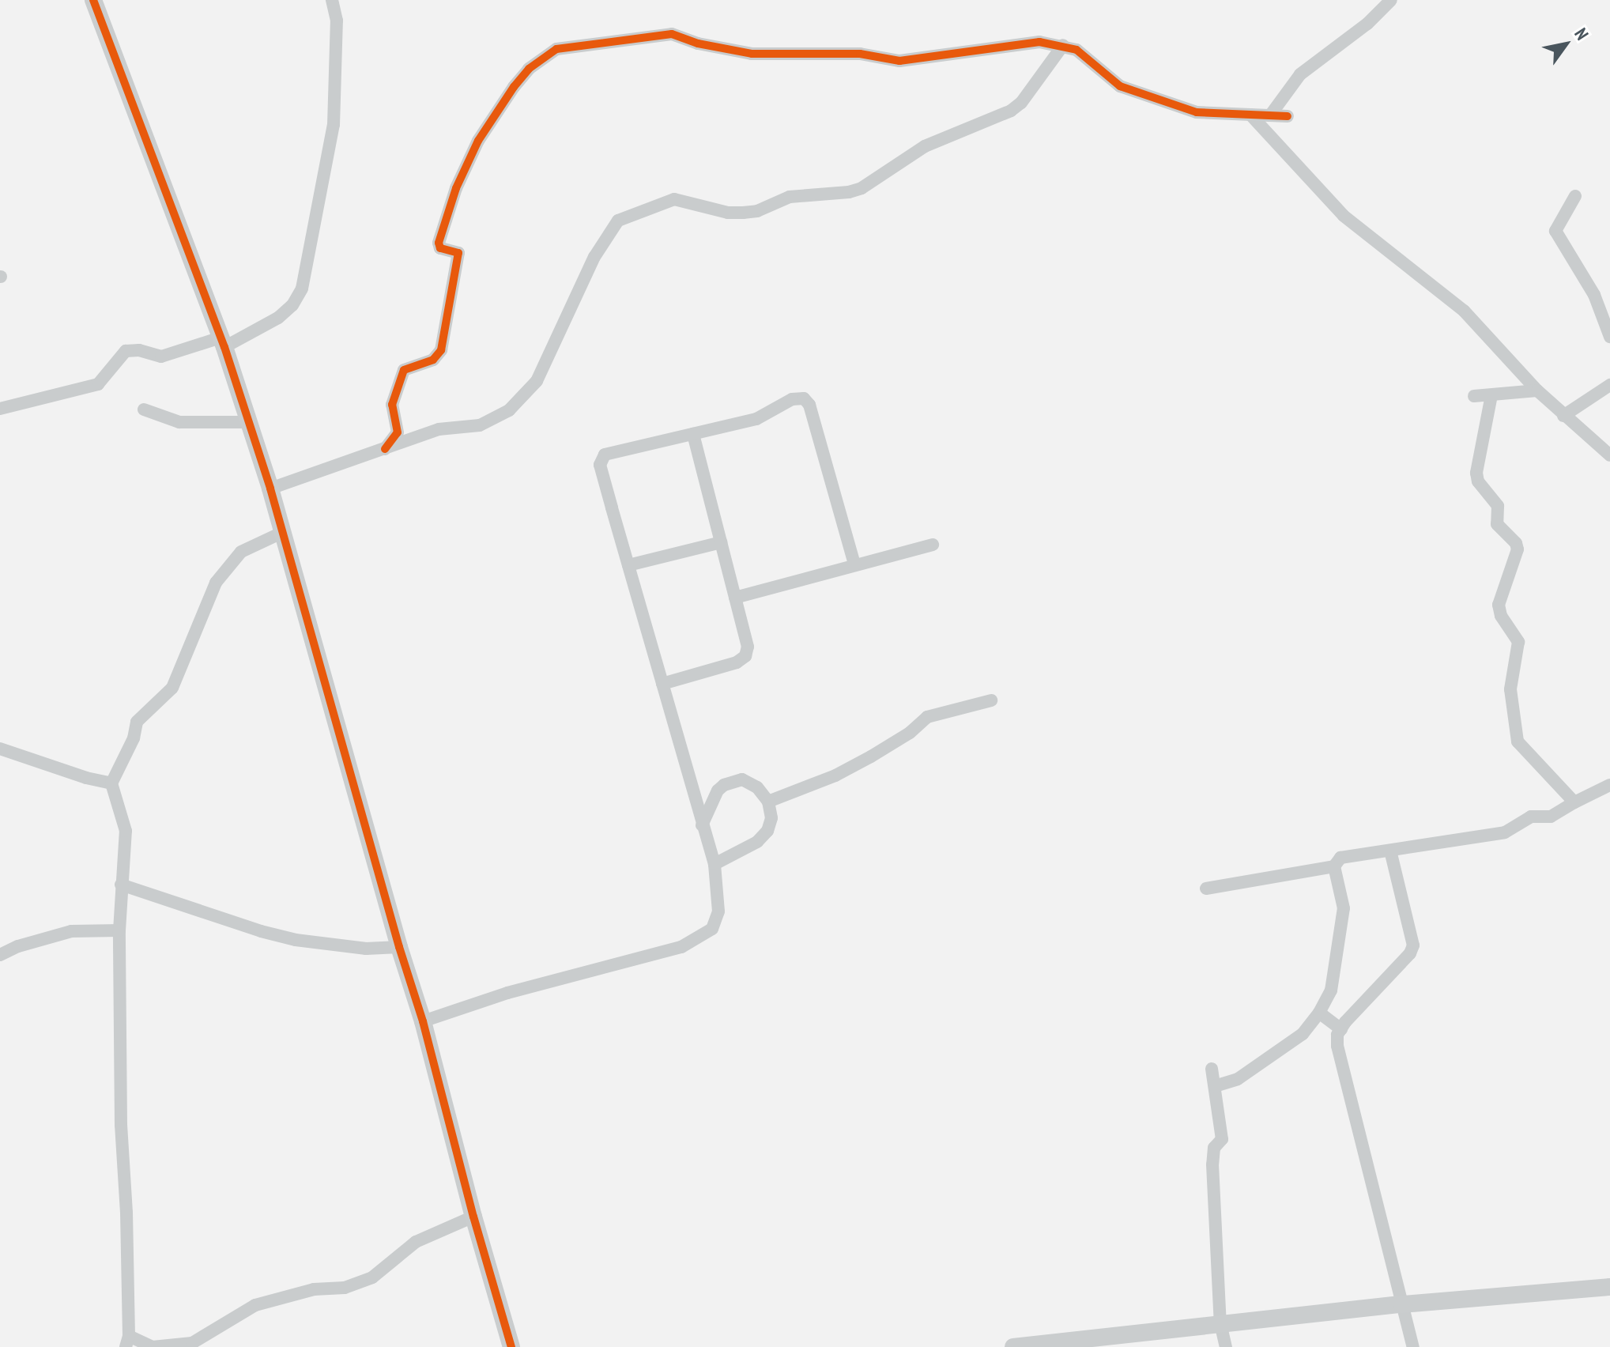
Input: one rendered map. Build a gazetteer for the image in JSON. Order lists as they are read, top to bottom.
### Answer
{
  "north": "top right"
}
